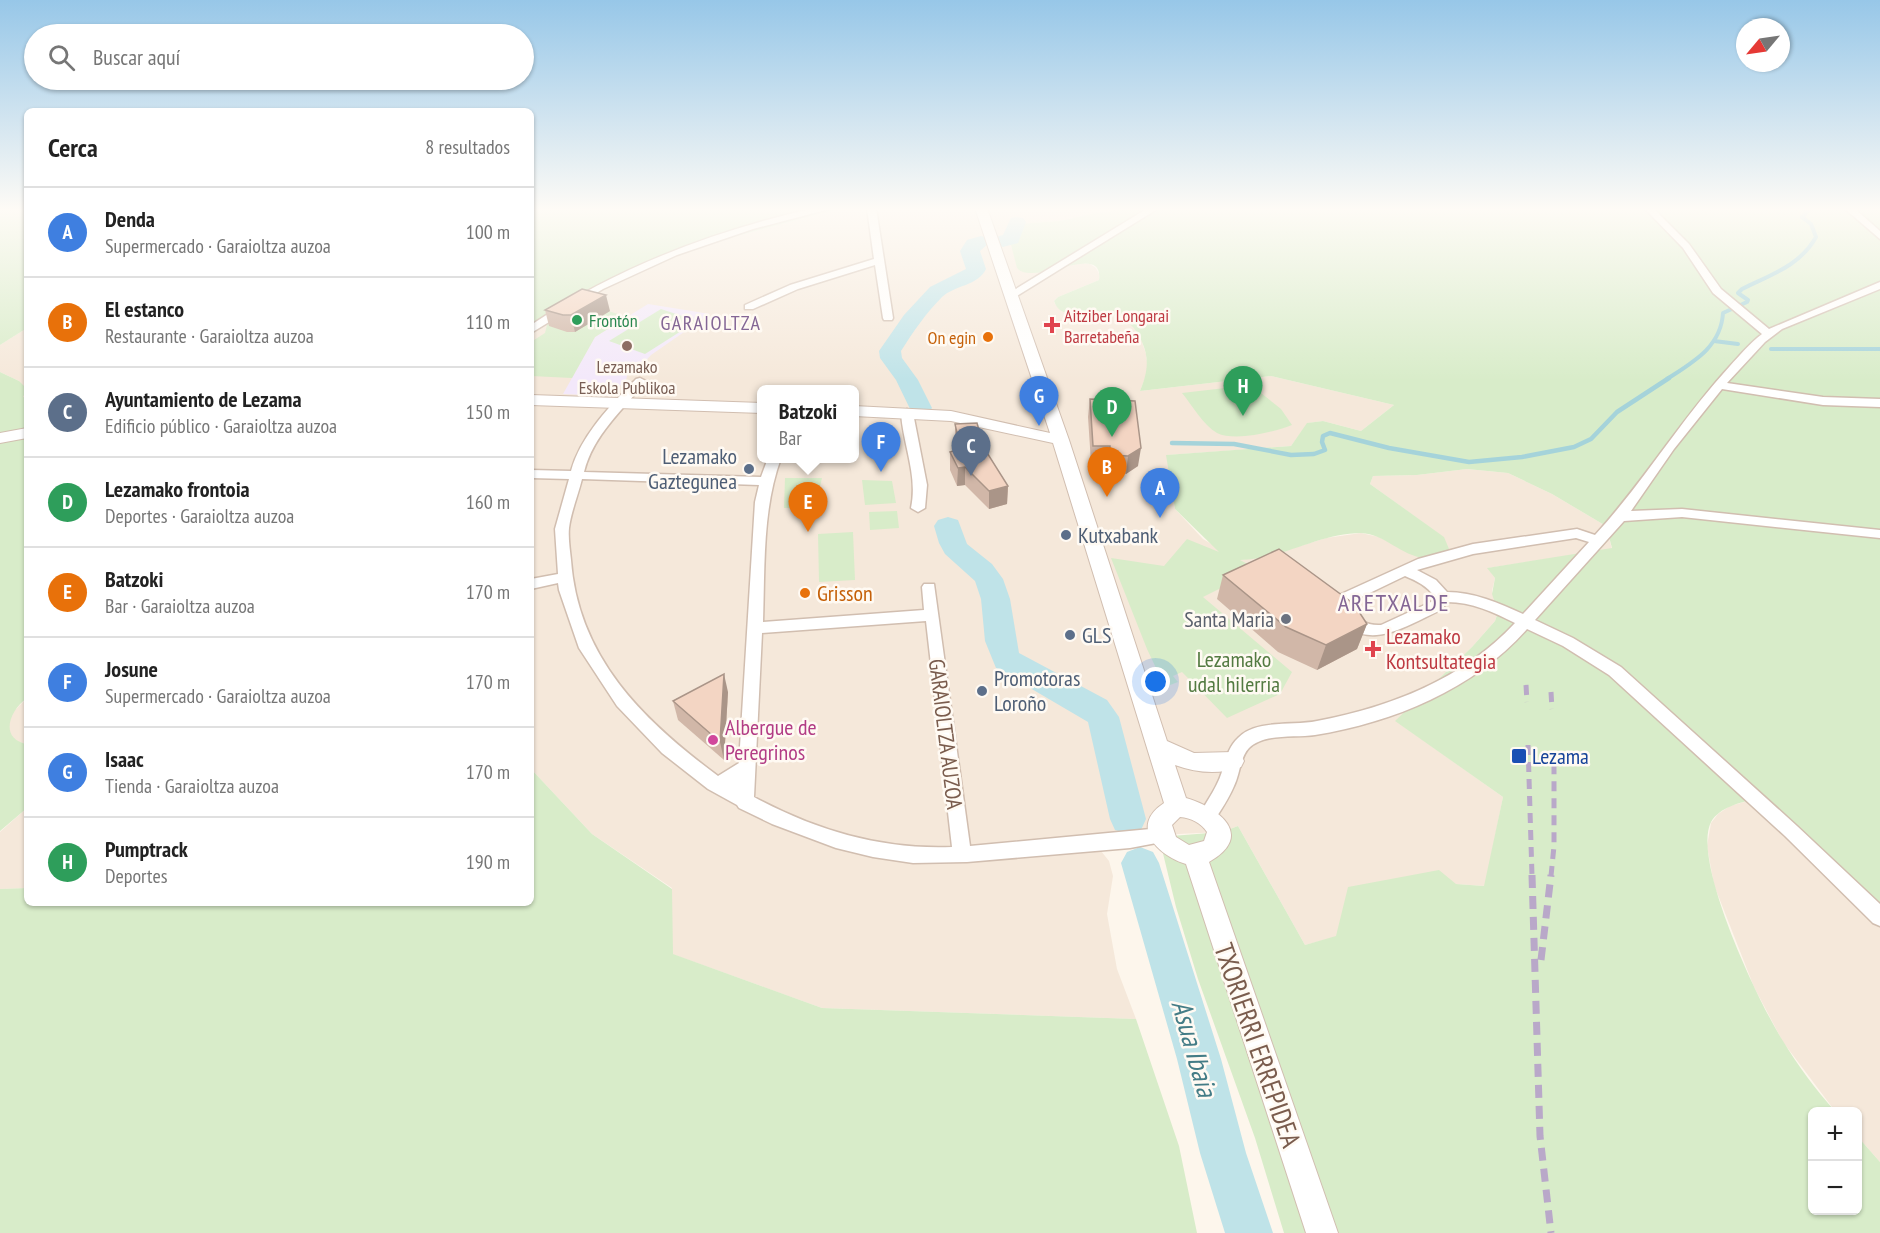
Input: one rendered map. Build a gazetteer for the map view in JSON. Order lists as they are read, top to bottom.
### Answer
{
  "streets": {
    "street": ["GARAIOLTZA AUZOA", "TXORIERRI ERREPIDEA"]
  },
  "districts": ["GARAIOLTZA", "ARETXALDE"],
  "water": ["Asua Ibaia"],
  "parks": ["Lezamako udal hilerria"],
  "places": {
    "other": [
      "Frontón",
      "On egin",
      "Lezamako Eskola Publikoa",
      "Lezamako Gaztegunea",
      "Kutxabank",
      "Grisson",
      "Santa Maria",
      "GLS",
      "Promotoras Loroño",
      "Albergue de Peregrinos"
    ],
    "health": ["Aitziber Longarai Barretabeña", "Lezamako Kontsultategia"],
    "transit": ["Lezama"]
  },
  "north": "bottom left",
  "page": {
    "search": "Buscar aquí",
    "heading": ["Cerca", "8 resultados"],
    "list": [
      {
        "mark": "A",
        "name": "Denda",
        "note": "Supermercado · Garaioltza auzoa",
        "value": "100 m"
      },
      {
        "mark": "B",
        "name": "El estanco",
        "note": "Restaurante · Garaioltza auzoa",
        "value": "110 m"
      },
      {
        "mark": "C",
        "name": "Ayuntamiento de Lezama",
        "note": "Edificio público · Garaioltza auzoa",
        "value": "150 m"
      },
      {
        "mark": "D",
        "name": "Lezamako frontoia",
        "note": "Deportes · Garaioltza auzoa",
        "value": "160 m"
      },
      {
        "mark": "E",
        "name": "Batzoki",
        "note": "Bar · Garaioltza auzoa",
        "value": "170 m"
      },
      {
        "mark": "F",
        "name": "Josune",
        "note": "Supermercado · Garaioltza auzoa",
        "value": "170 m"
      },
      {
        "mark": "G",
        "name": "Isaac",
        "note": "Tienda · Garaioltza auzoa",
        "value": "170 m"
      },
      {
        "mark": "H",
        "name": "Pumptrack",
        "note": "Deportes",
        "value": "190 m"
      }
    ],
    "pins": [
      "H",
      "G",
      "D",
      "F",
      "C",
      "B",
      "A",
      "E"
    ],
    "popup": ["Batzoki", "Bar"],
    "map_buttons": ["+", "−"]
  }
}
